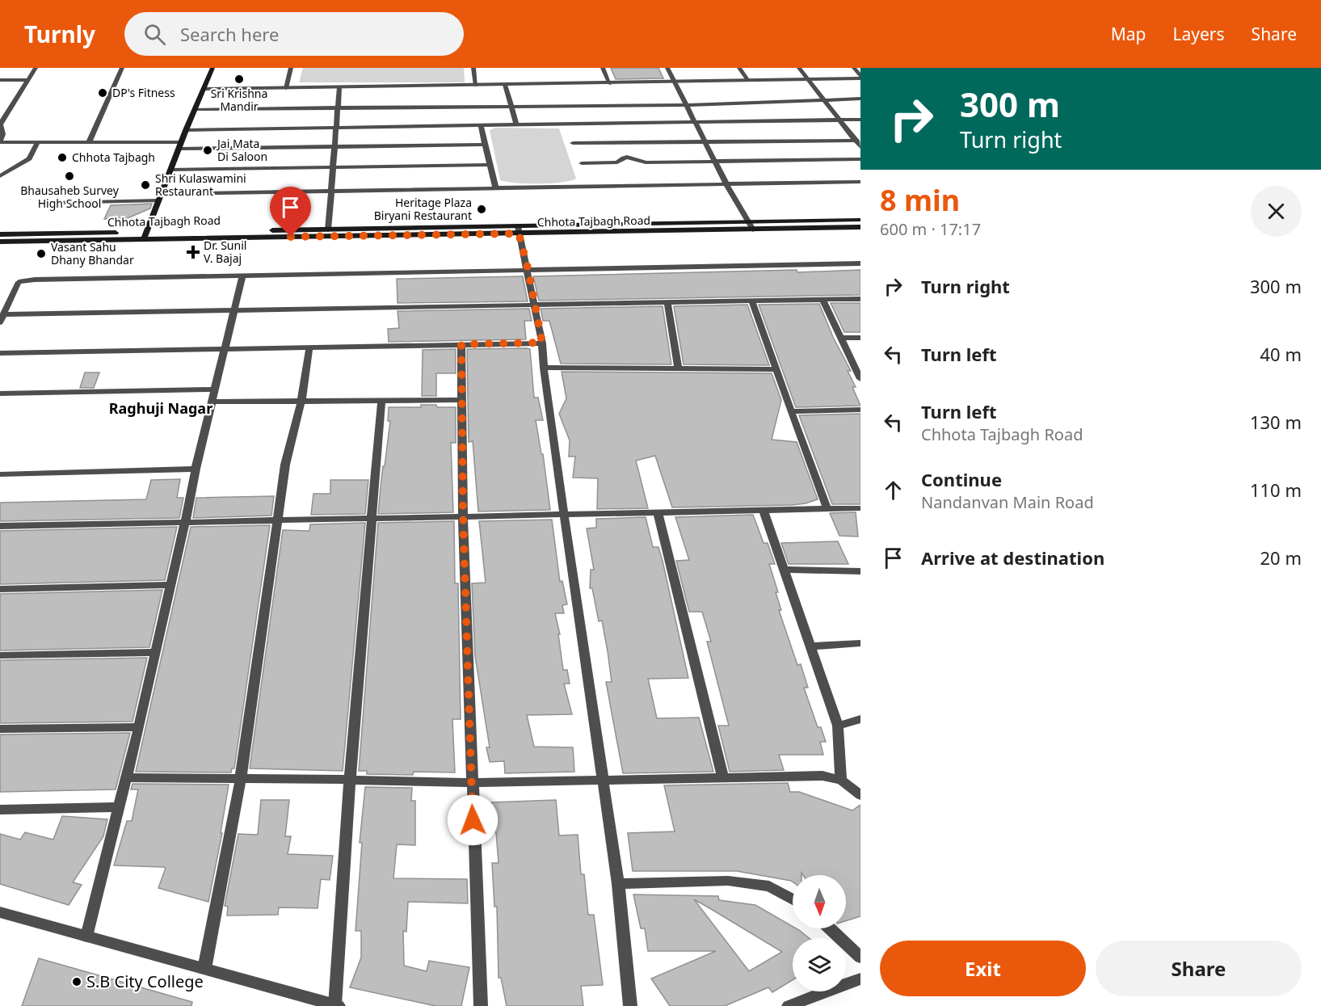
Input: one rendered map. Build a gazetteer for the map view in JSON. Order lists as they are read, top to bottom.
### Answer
{
  "streets": {
    "main road": ["Chhota Tajbagh Road"]
  },
  "districts": ["Raghuji Nagar"],
  "places": {
    "other": [
      "Sri Krishna Mandir",
      "DP's Fitness",
      "Jai Mata Di Saloon",
      "Chhota Tajbagh",
      "Bhausaheb Survey High School",
      "Shri Kulaswamini Restaurant",
      "Heritage Plaza Biryani Restaurant",
      "Vasant Sahu Dhany Bhandar",
      "S.B City College"
    ],
    "health": ["Dr. Sunil V. Bajaj"]
  },
  "north": "bottom",
  "page": {
    "header": "Turnly",
    "search": "Search here",
    "nav": ["Map", "Layers", "Share"],
    "turn": ["300 m", "Turn right"],
    "heading": ["8 min", "600 m · 17:17"],
    "list": [
      {
        "name": "Turn right",
        "value": "300 m"
      },
      {
        "name": "Turn left",
        "value": "40 m"
      },
      {
        "name": "Turn left",
        "note": "Chhota Tajbagh Road",
        "value": "130 m"
      },
      {
        "name": "Continue",
        "note": "Nandanvan Main Road",
        "value": "110 m"
      },
      {
        "name": "Arrive at destination",
        "value": "20 m"
      }
    ],
    "buttons": ["Exit", "Share"]
  }
}
